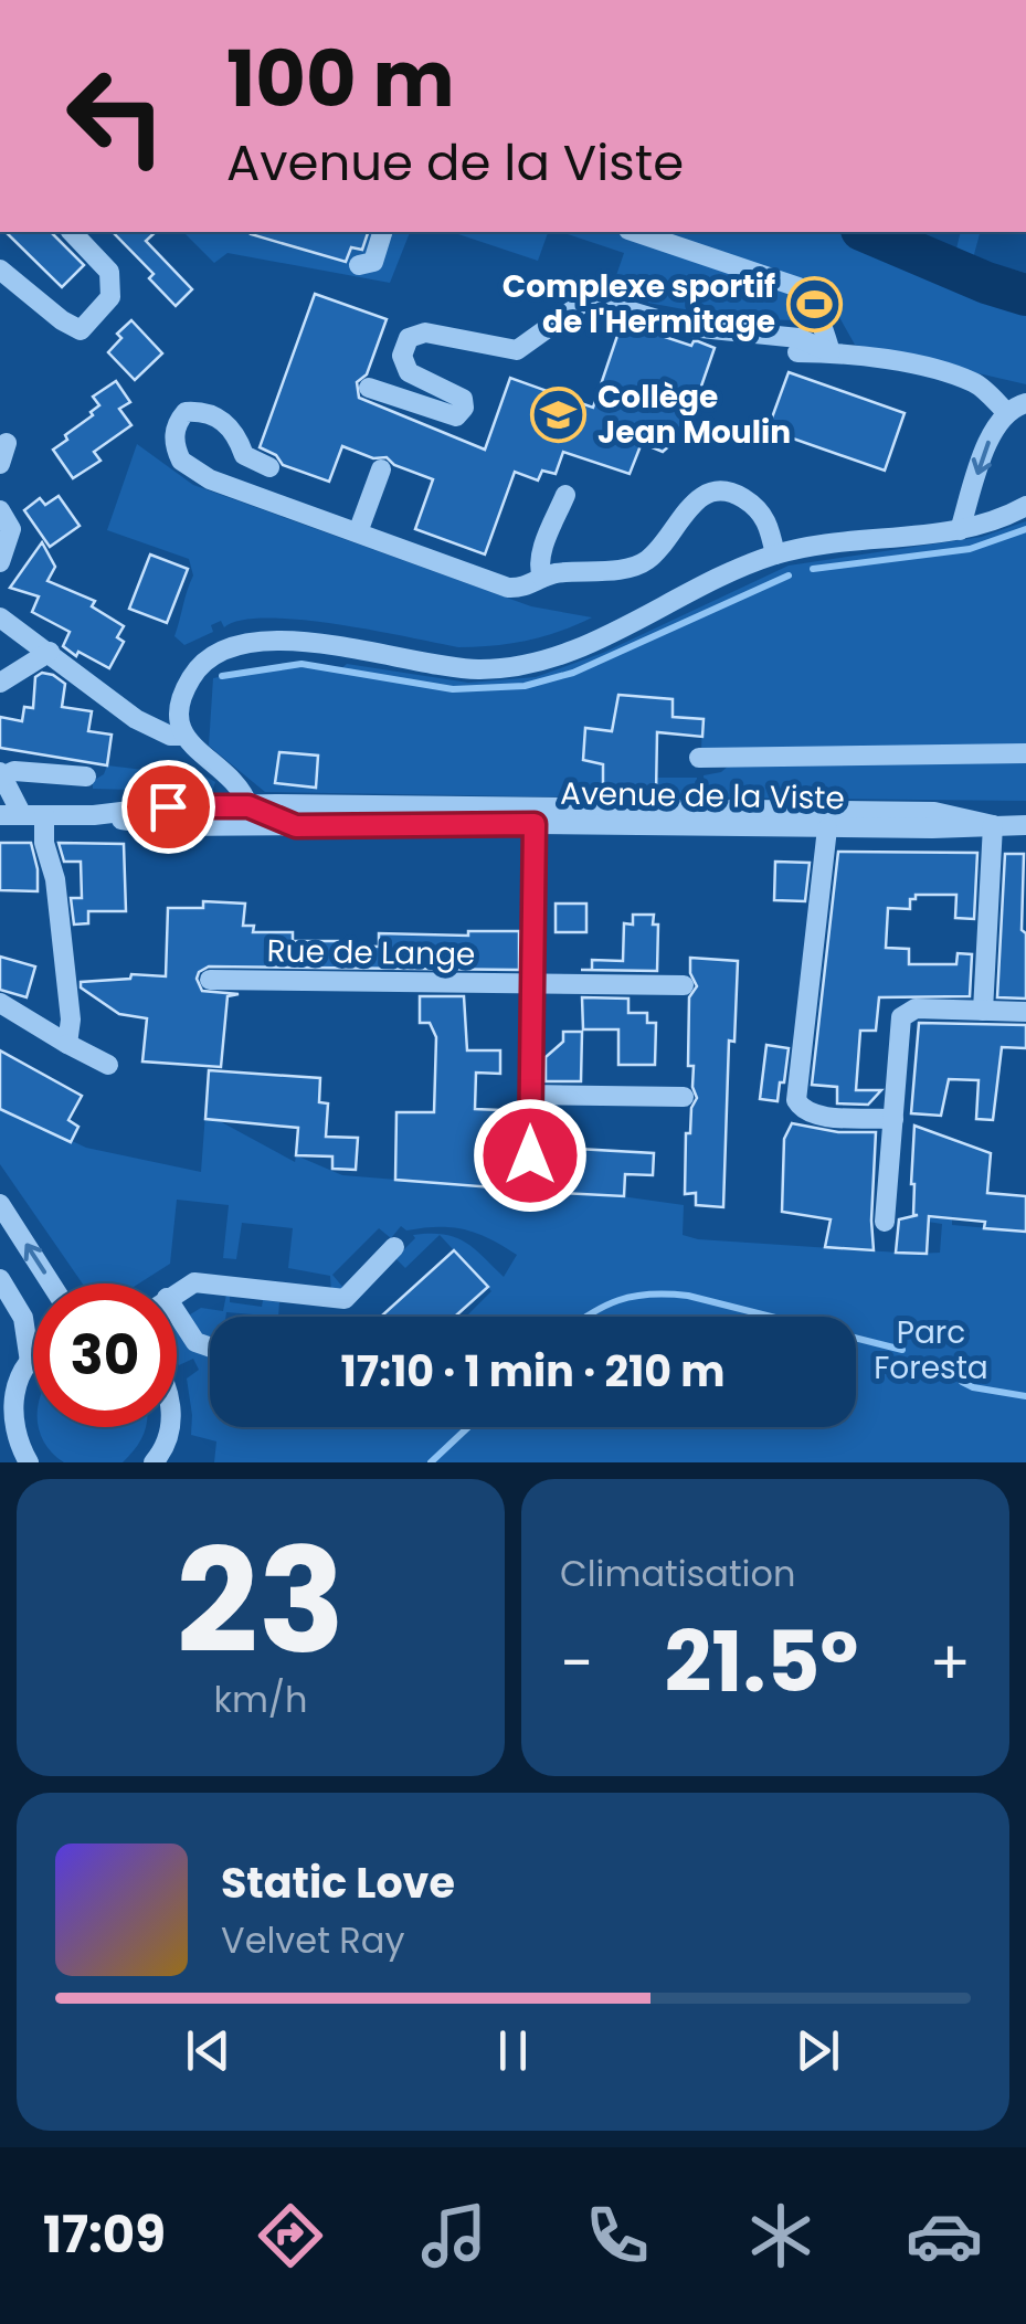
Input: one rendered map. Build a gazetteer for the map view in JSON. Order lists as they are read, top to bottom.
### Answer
{
  "streets": {
    "street": ["Avenue de la Viste", "Rue de Lange"]
  },
  "parks": ["Parc Foresta"],
  "places": {
    "sports": ["Complexe sportif de l'Hermitage"],
    "school or university": ["Collège Jean Moulin"]
  },
  "page": {
    "turn": ["100 m", "Avenue de la Viste"],
    "limit": "30",
    "trip": "17:10 · 1 min · 210 m",
    "tile": [
      ["23", "km/h"],
      "Climatisation"
    ],
    "heat": ["−", "21.5°", "+"],
    "song": ["Static Love", "Velvet Ray"],
    "tabs": "17:09"
  }
}
